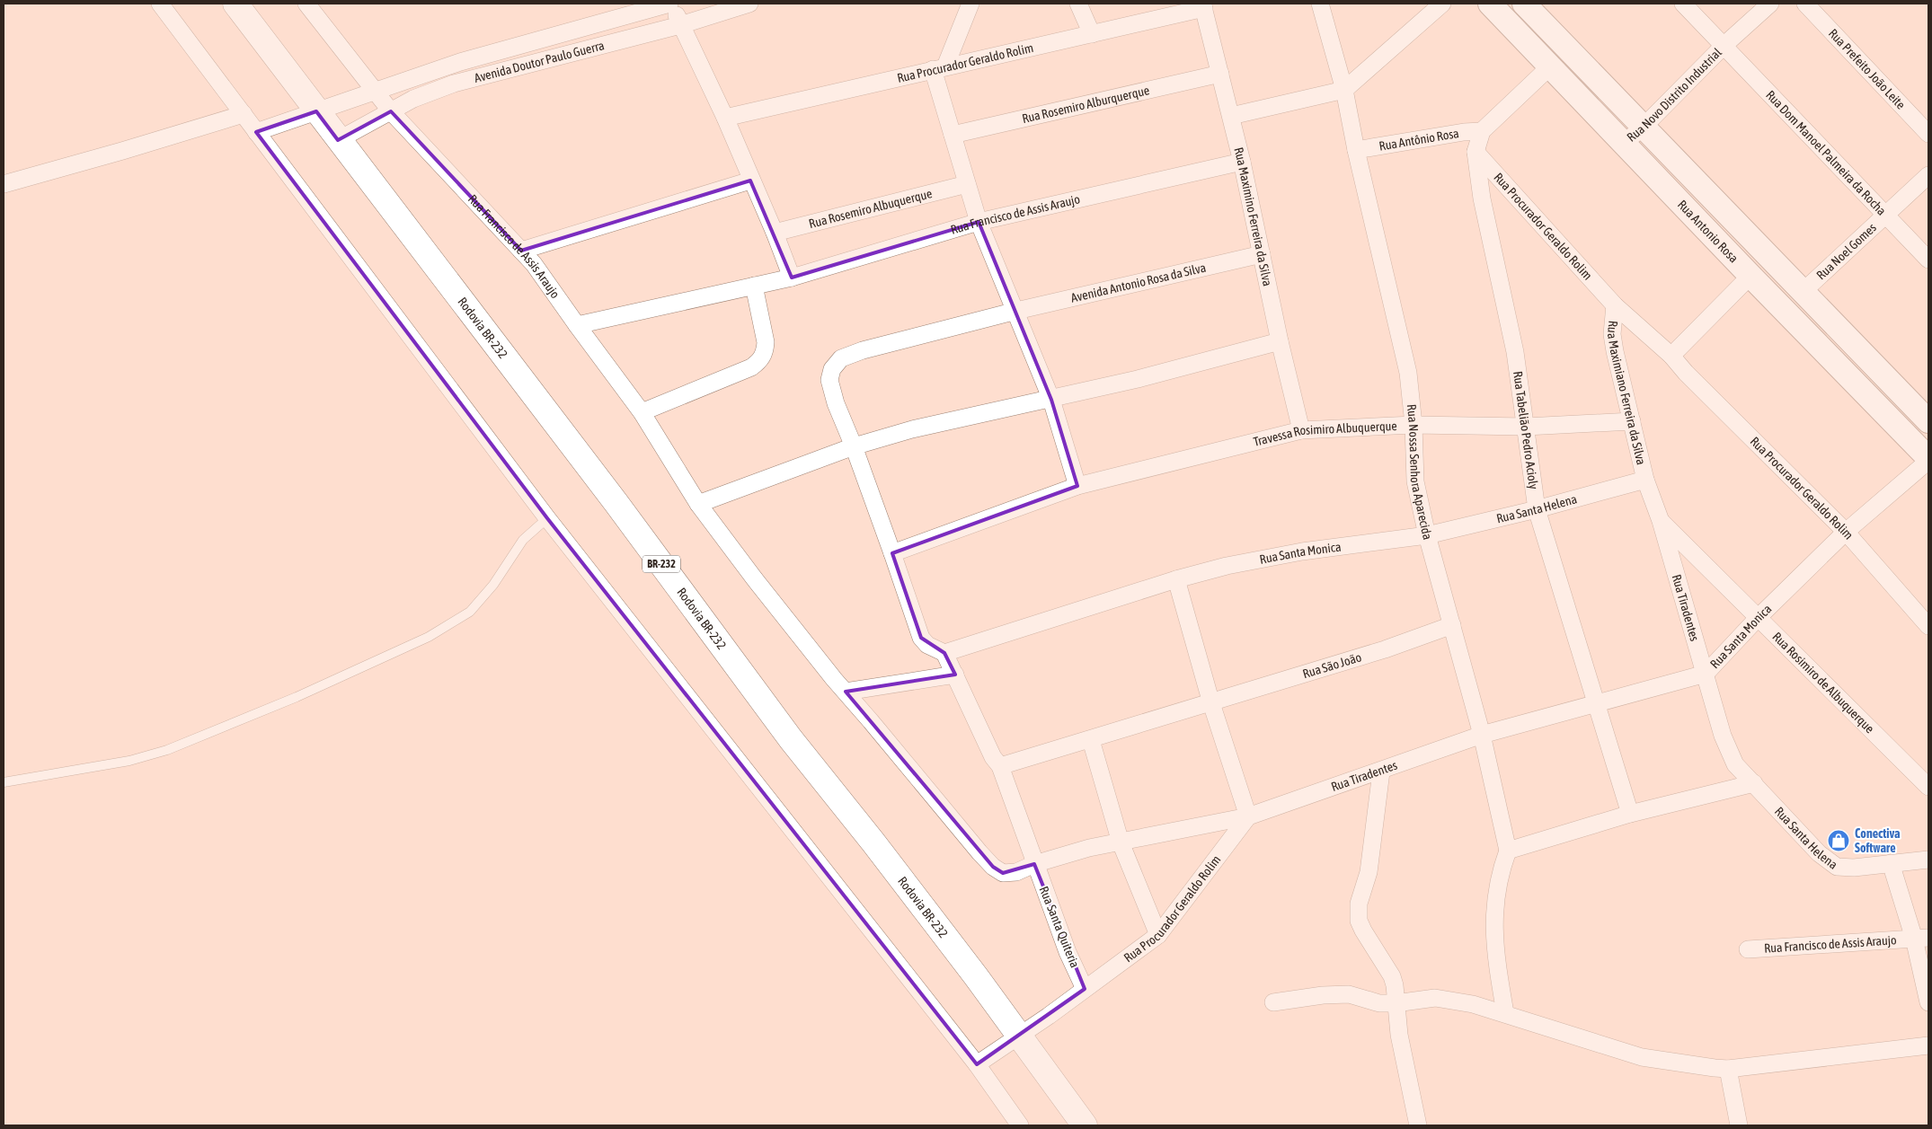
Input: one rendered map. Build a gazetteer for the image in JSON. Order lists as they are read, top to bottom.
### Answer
{
  "streets": {
    "highway": ["Rodovia BR-232", "BR-232"],
    "main road": ["Rua Antonio Rosa"],
    "street": [
      "Avenida Doutor Paulo Guerra",
      "Rua Procurador Geraldo Rolim",
      "Rua Prefeito João Leite",
      "Rua Novo Distrito Industrial",
      "Rua Rosemiro Alburquerque",
      "Rua Antônio Rosa",
      "Rua Dom Manoel Palmeira da Rocha",
      "Rua Rosemiro Albuquerque",
      "Rua Francisco de Assis Araujo",
      "Rua Maximino Ferreira da Silva",
      "Rua Noel Gomes",
      "Avenida Antonio Rosa da Silva",
      "Rua Maximiano Ferreira da Silva",
      "Rua Tabelião Pedro Acioly",
      "Travessa Rosimiro Albuquerque",
      "Rua Nossa Senhora Aparecida",
      "Rua Santa Helena",
      "Rua Santa Monica",
      "Rua Tiradentes",
      "Rua São João",
      "Rua Rosimiro de Albuquerque",
      "Rua Santa Quiteria"
    ]
  },
  "crossings": [
    ["Avenida Doutor Paulo Guerra", "Rua Francisco de Assis Araujo"],
    ["Avenida Doutor Paulo Guerra", "Rodovia BR-232"],
    ["Rua Procurador Geraldo Rolim", "Rua Maximino Ferreira da Silva"],
    ["Rua Procurador Geraldo Rolim", "Rodovia BR-232"],
    ["Rua Procurador Geraldo Rolim", "Rua Maximiano Ferreira da Silva"],
    ["Rua Procurador Geraldo Rolim", "Rua Tabelião Pedro Acioly"],
    ["Rua Procurador Geraldo Rolim", "Rua Santa Monica"],
    ["Rua Procurador Geraldo Rolim", "Rua Tiradentes"],
    ["Rua Procurador Geraldo Rolim", "Rua Santa Quiteria"],
    ["Rua Novo Distrito Industrial", "Rua Dom Manoel Palmeira da Rocha"],
    ["Rua Novo Distrito Industrial", "Rua Antonio Rosa"],
    ["Rua Rosemiro Alburquerque", "Rua Maximino Ferreira da Silva"],
    ["Rua Antônio Rosa", "Rua Tabelião Pedro Acioly"],
    ["Rua Antônio Rosa", "Rua Nossa Senhora Aparecida"],
    ["Rua Dom Manoel Palmeira da Rocha", "Rua Noel Gomes"],
    ["Rua Francisco de Assis Araujo", "Rua Maximino Ferreira da Silva"],
    ["Rua Francisco de Assis Araujo", "Rua Santa Helena"],
    ["Rua Maximino Ferreira da Silva", "Avenida Antonio Rosa da Silva"],
    ["Rua Maximino Ferreira da Silva", "Travessa Rosimiro Albuquerque"],
    ["Rua Antonio Rosa", "Rua Tabelião Pedro Acioly"],
    ["Rua Antonio Rosa", "Rua Santa Monica"],
    ["Avenida Antonio Rosa da Silva", "Travessa Rosimiro Albuquerque"],
    ["Avenida Antonio Rosa da Silva", "Rua Santa Monica"],
    ["Avenida Antonio Rosa da Silva", "Rua Santa Quiteria"],
    ["Rua Maximiano Ferreira da Silva", "Travessa Rosimiro Albuquerque"],
    ["Rua Maximiano Ferreira da Silva", "Rua Santa Helena"],
    ["Rua Maximiano Ferreira da Silva", "Rua Tiradentes"],
    ["Rua Tabelião Pedro Acioly", "Travessa Rosimiro Albuquerque"],
    ["Rua Tabelião Pedro Acioly", "Rua Santa Helena"],
    ["Rua Tabelião Pedro Acioly", "Rua Santa Monica"],
    ["Travessa Rosimiro Albuquerque", "Rua Nossa Senhora Aparecida"],
    ["Rua Nossa Senhora Aparecida", "Rua Santa Helena"],
    ["Rua Nossa Senhora Aparecida", "Rua Santa Monica"],
    ["Rua Nossa Senhora Aparecida", "Rua Tiradentes"],
    ["Rua Nossa Senhora Aparecida", "Rua São João"],
    ["Rua Santa Helena", "Rua Santa Monica"],
    ["Rua Santa Helena", "Rua Tiradentes"],
    ["Rua Santa Monica", "Rua Tiradentes"],
    ["Rua Santa Monica", "Rua Rosimiro de Albuquerque"],
    ["Rua Santa Monica", "Rua Santa Quiteria"],
    ["Rua Tiradentes", "Rua Rosimiro de Albuquerque"],
    ["Rua São João", "Rua Santa Quiteria"]
  ],
  "places": {
    "shop": ["Conectiva Software"]
  }
}
